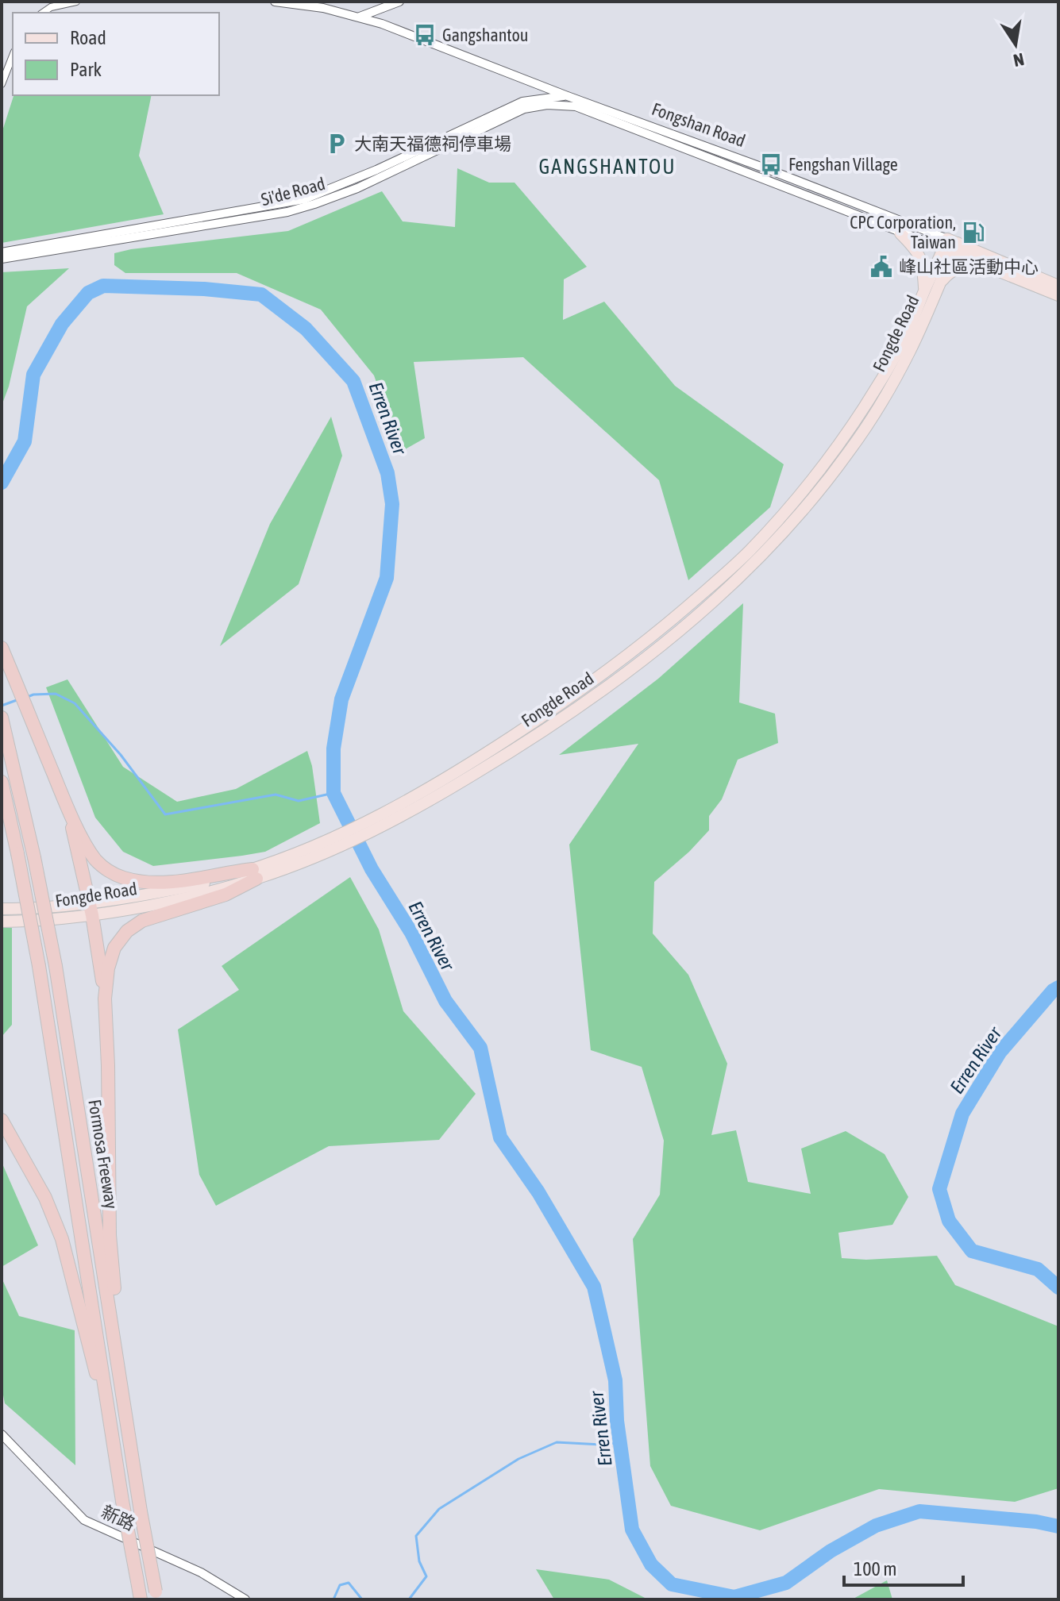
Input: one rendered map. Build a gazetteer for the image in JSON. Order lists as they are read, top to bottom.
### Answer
{
  "streets": {
    "highway": ["Formosa Freeway"],
    "main road": ["Fongshan Road", "Fongde Road"],
    "street": ["Si'de Road", "新路"]
  },
  "crossings": [
    ["Fongshan Road", "Si'de Road"],
    ["Fongshan Road", "Fongde Road"]
  ],
  "districts": ["GANGSHANTOU"],
  "water": ["Erren River"],
  "places": {
    "bus stop": ["Gangshantou", "Fengshan Village"],
    "parking": ["大南天福德祠停車場"],
    "fuel station": ["CPC Corporation, Taiwan"],
    "public building": ["峰山社區活動中心"]
  },
  "legend": ["Road", "Park"],
  "scale_bar": "100 m",
  "north": "bottom"
}
